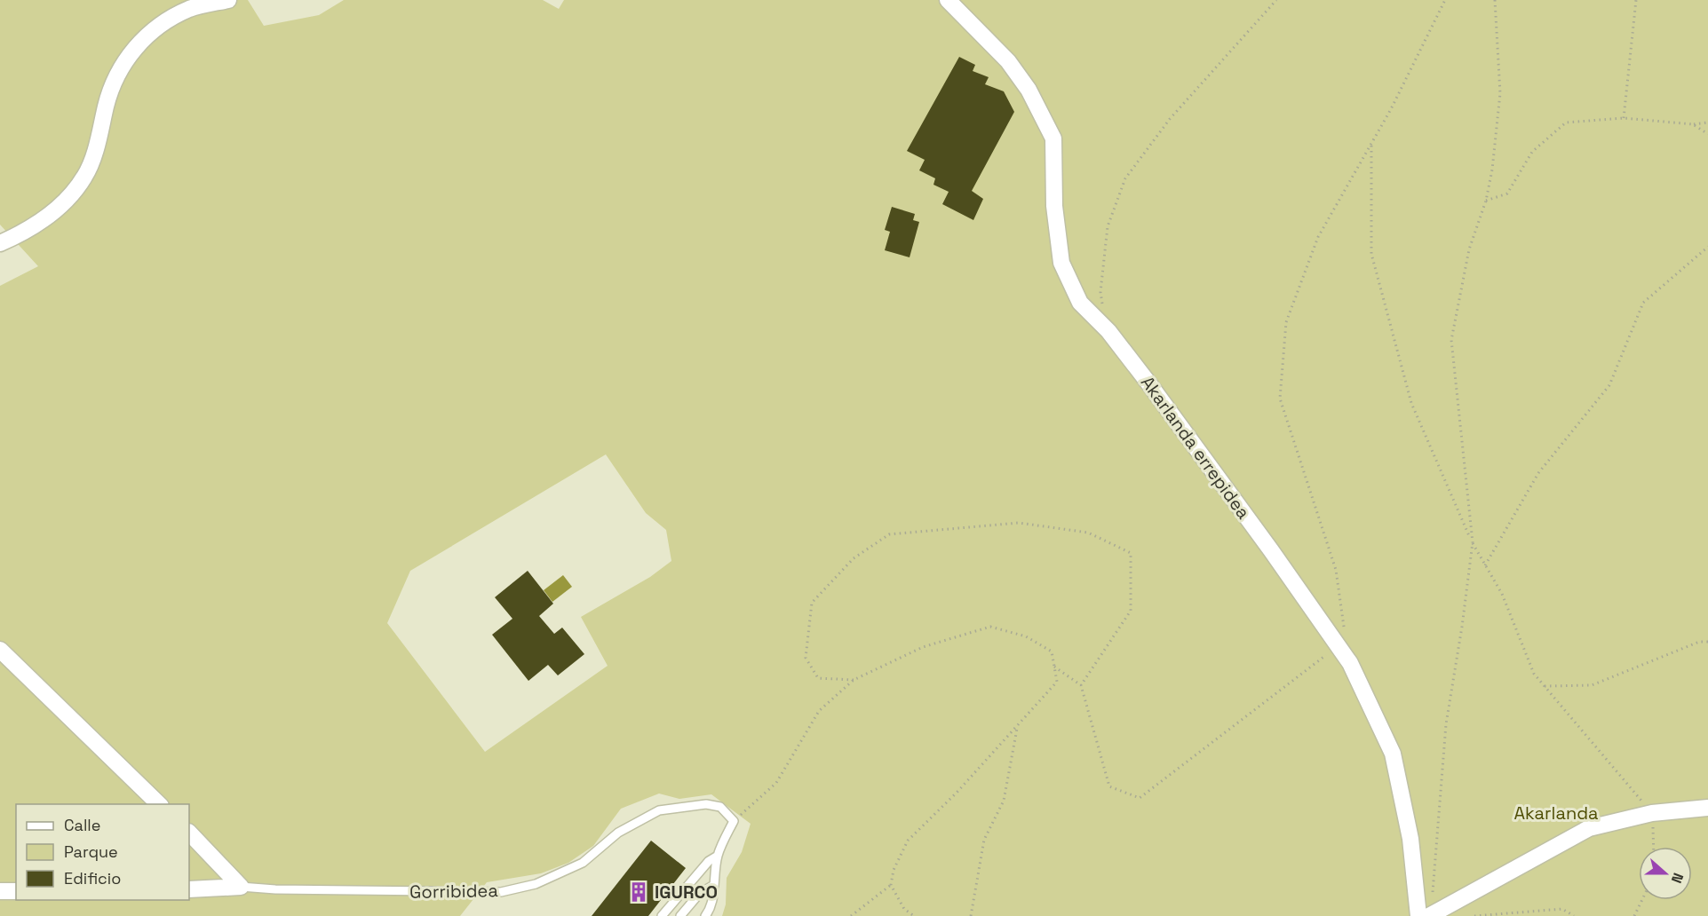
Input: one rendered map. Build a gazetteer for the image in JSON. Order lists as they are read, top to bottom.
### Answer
{
  "streets": {
    "street": ["Akarlanda errepidea"],
    "lane": ["Gorribidea"]
  },
  "parks": ["Akarlanda"],
  "places": {
    "building": ["IGURCO"]
  },
  "legend": ["Calle", "Parque", "Edificio"],
  "north": "right"
}
